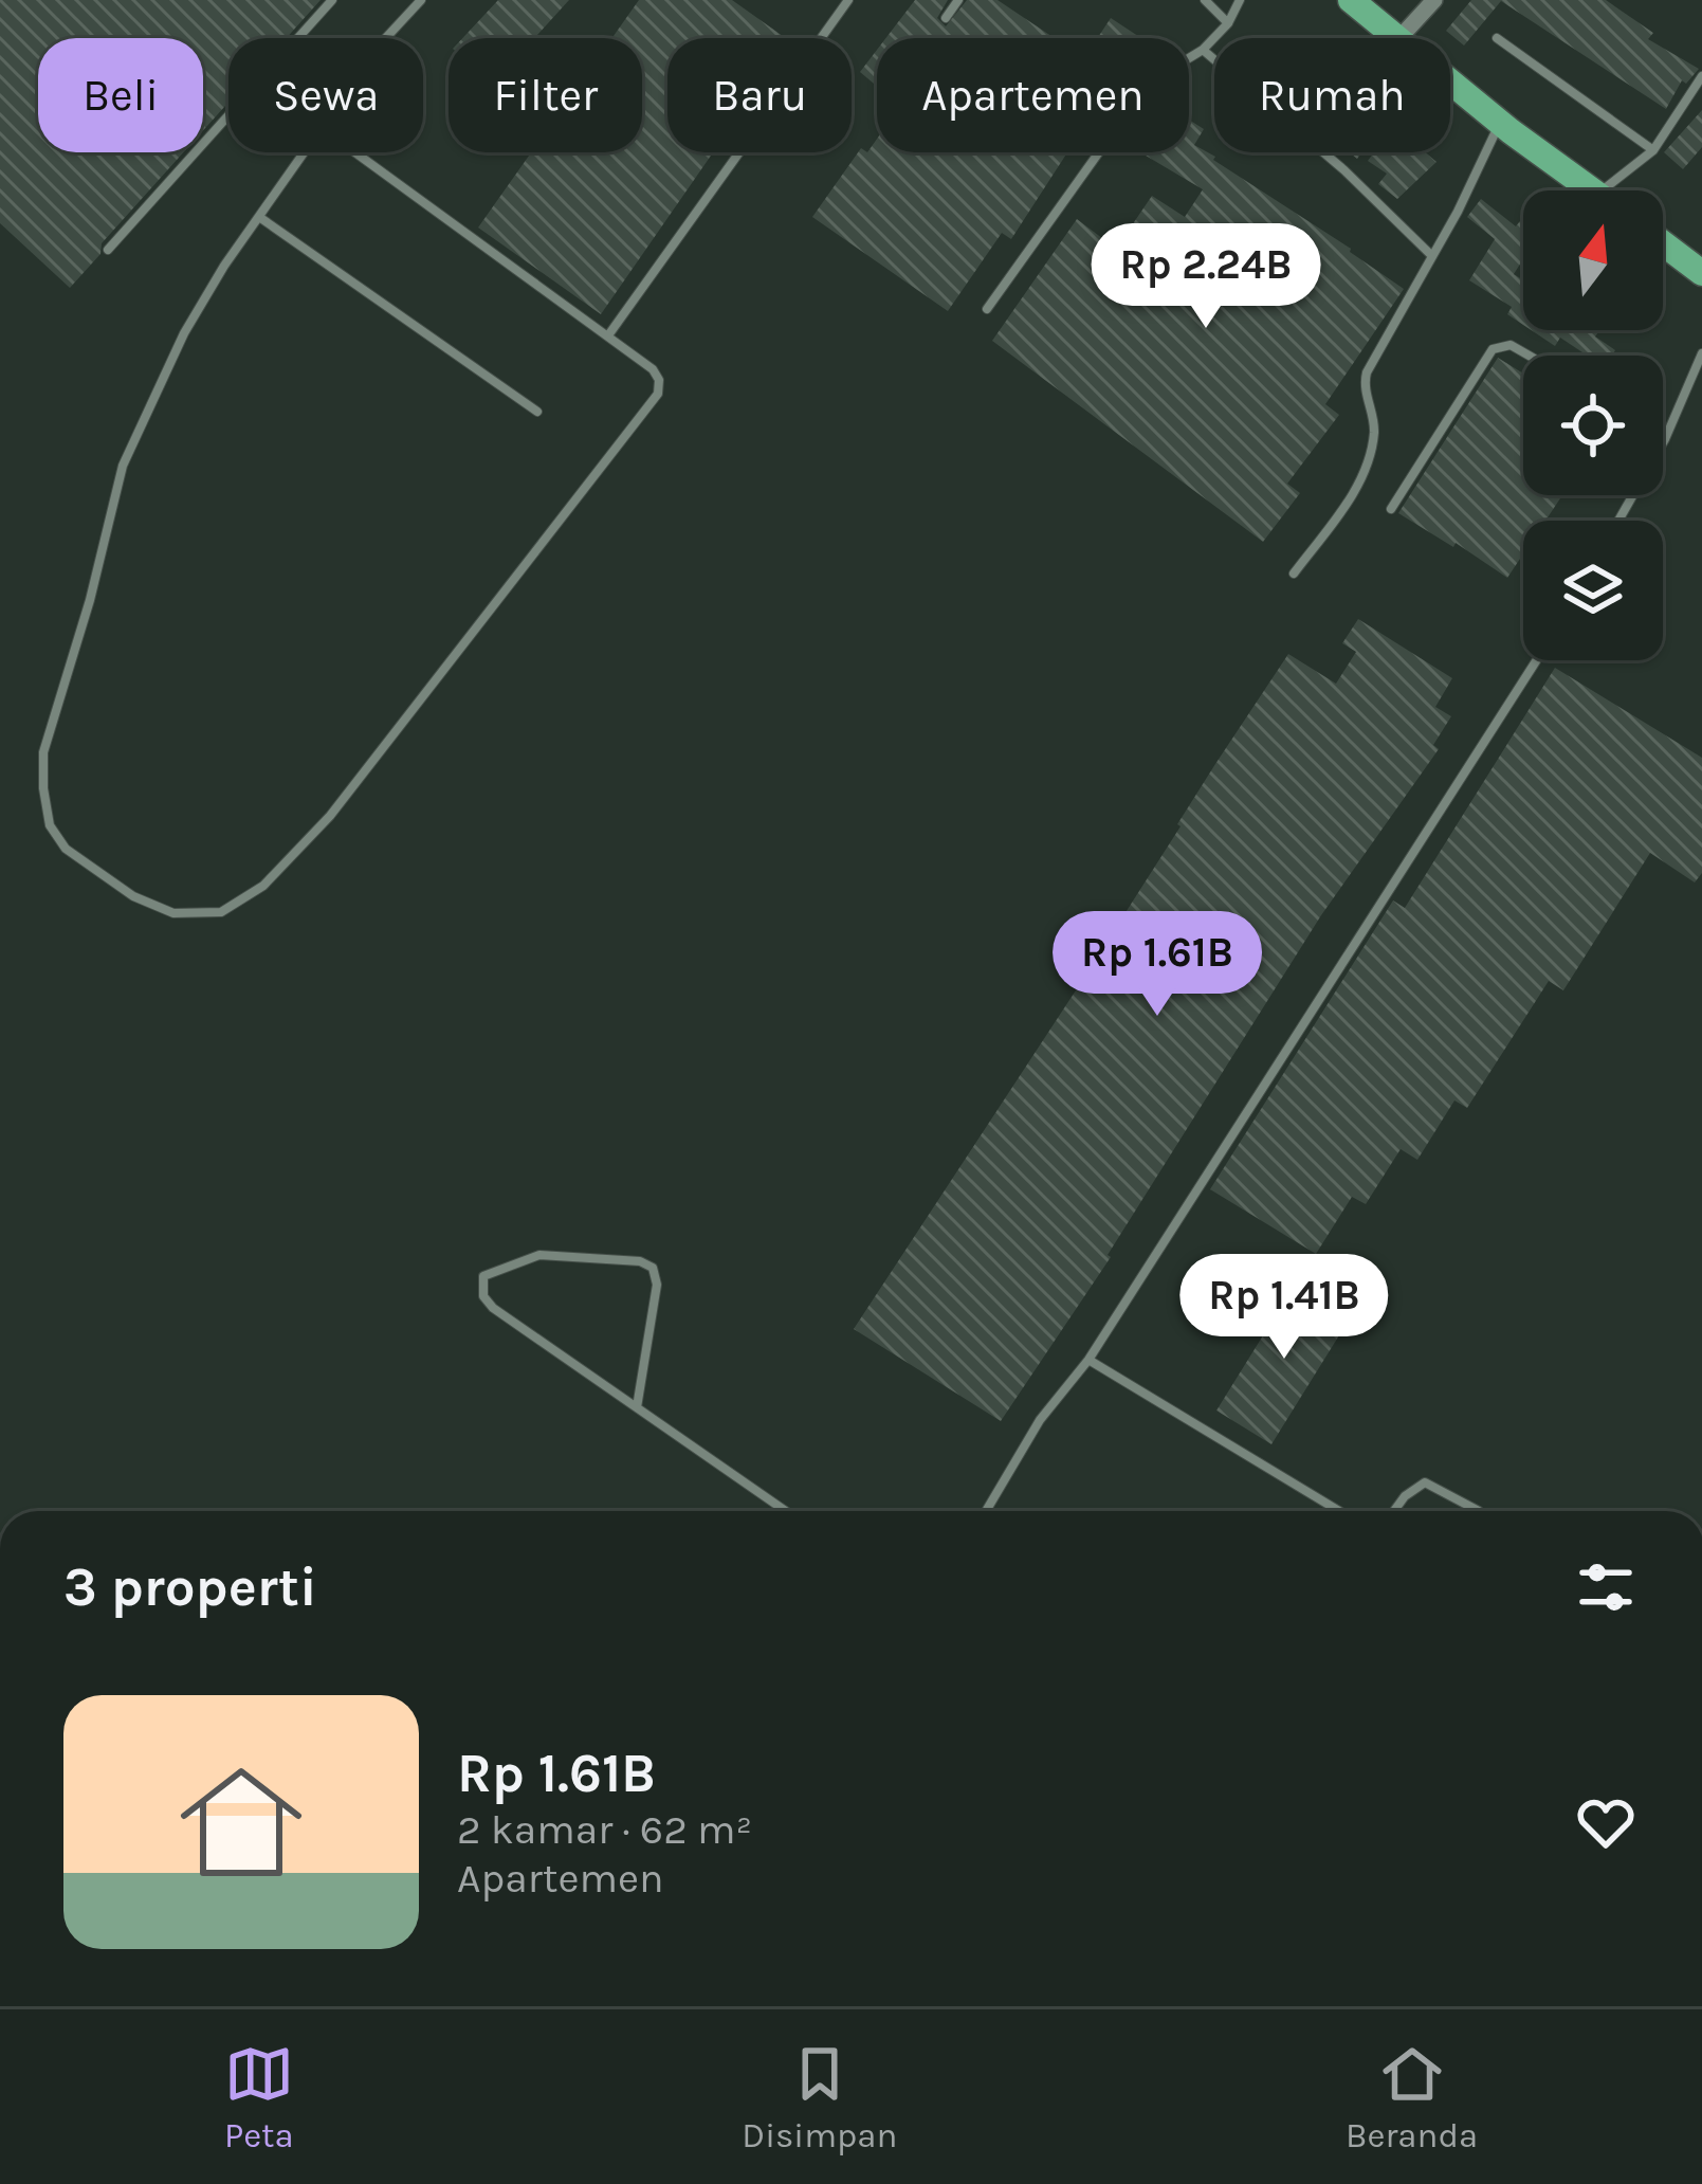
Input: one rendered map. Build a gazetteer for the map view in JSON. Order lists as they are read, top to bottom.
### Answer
{
  "north": "top",
  "page": {
    "chip": [
      "Beli",
      "Sewa",
      "Filter",
      "Baru",
      "Apartemen",
      "Rumah"
    ],
    "price": ["Rp 2.24B", "Rp 1.61B", "Rp 1.41B"],
    "heading": "3 properti",
    "list": [
      {
        "name": "Rp 1.61B",
        "note": "2 kamar · 62 m² · Apartemen"
      }
    ],
    "tabs": ["Peta", "Disimpan", "Beranda"]
  }
}
